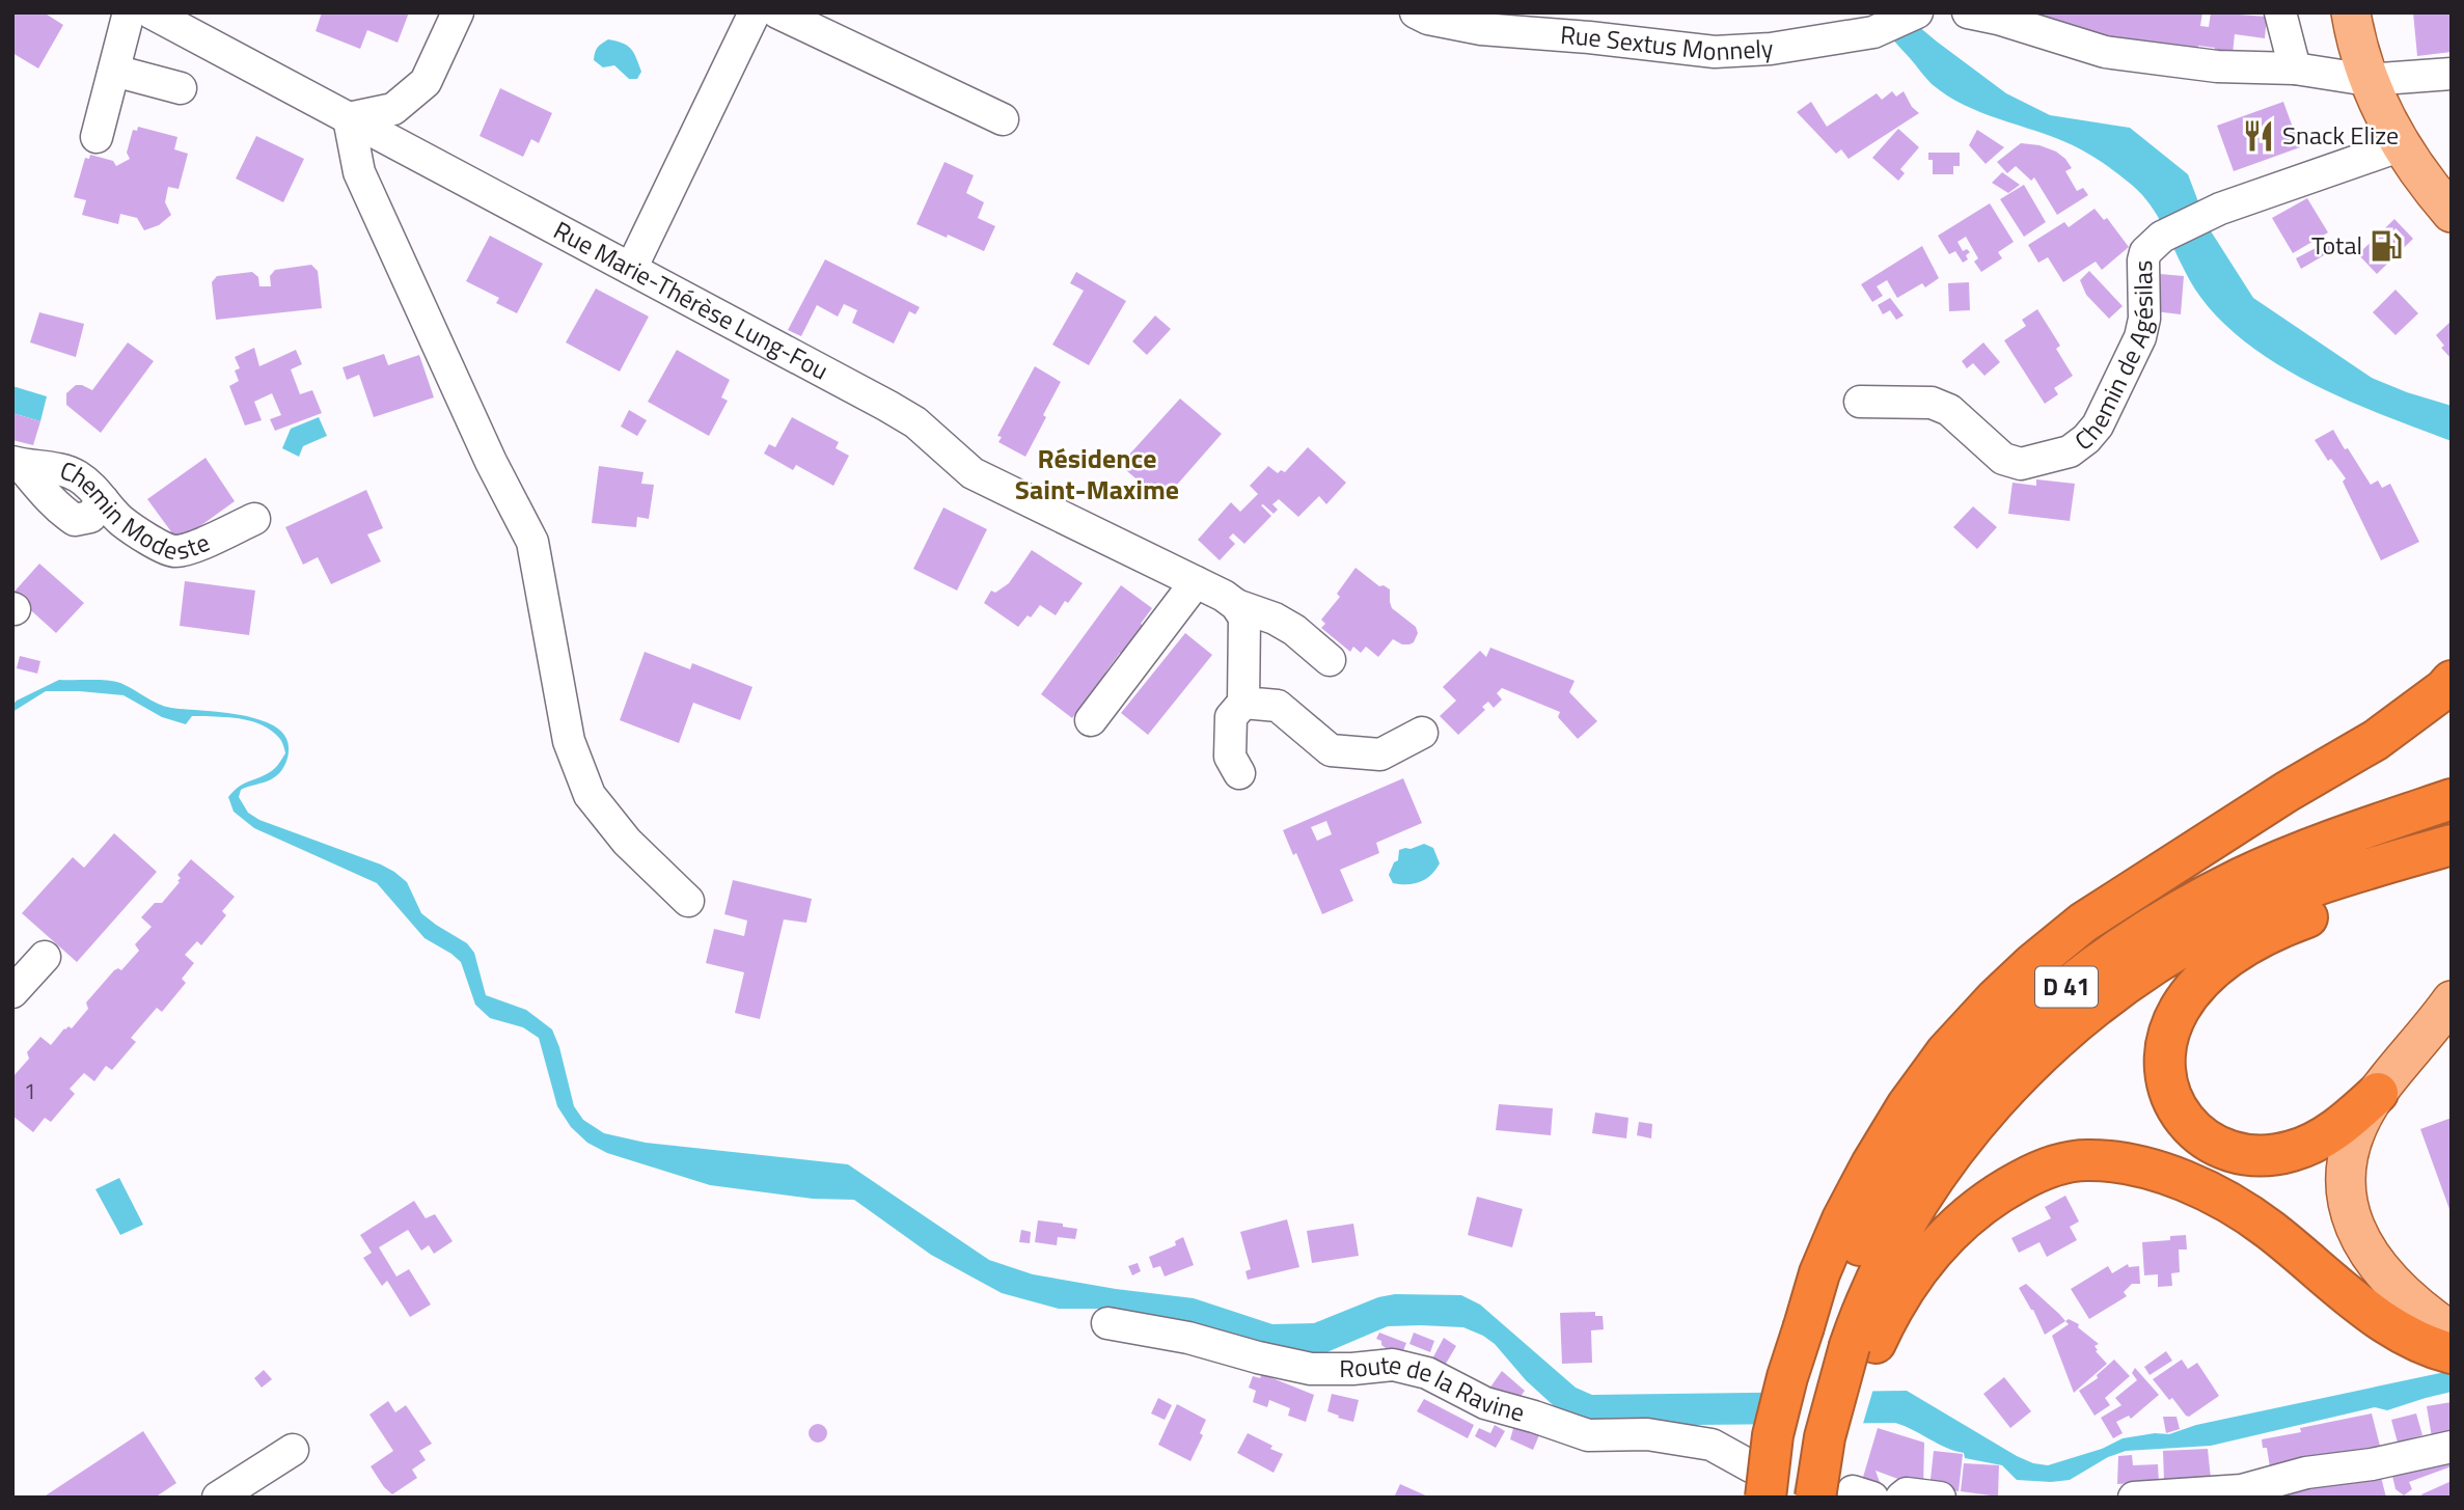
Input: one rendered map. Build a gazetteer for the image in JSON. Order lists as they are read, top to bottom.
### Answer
{
  "streets": {
    "highway": ["D 41"],
    "street": [
      "Rue Sextus Monnely",
      "Rue Marie-Thérèse Lung-Fou",
      "Chemin de Agésilas",
      "Chemin Modeste",
      "Route de la Ravine"
    ]
  },
  "districts": ["Résidence Saint-Maxime"],
  "places": {
    "restaurant": ["Snack Elize"],
    "fuel station": ["Total"]
  },
  "house_numbers": ["1"]
}
